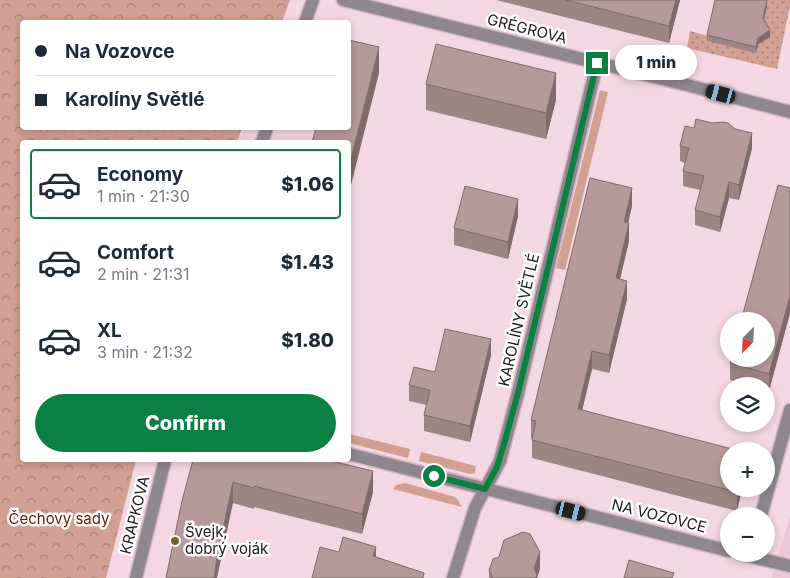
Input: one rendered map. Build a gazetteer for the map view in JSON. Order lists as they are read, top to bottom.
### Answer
{
  "streets": {
    "street": [
      "GRÉGROVA",
      "KAROLÍNY SVĚTLÉ",
      "KRAPKOVA",
      "NA VOZOVCE"
    ]
  },
  "crossings": [
    ["GRÉGROVA", "KAROLÍNY SVĚTLÉ"],
    ["KAROLÍNY SVĚTLÉ", "NA VOZOVCE"]
  ],
  "parks": ["Čechovy sady"],
  "places": ["Švejk, dobrý voják"],
  "north": "bottom left",
  "page": {
    "banner": ["Na Vozovce", "Karolíny Světlé"],
    "bubble": "1 min",
    "list": [
      {
        "name": "Economy",
        "note": "1 min · 21:30",
        "value": "$1.06"
      },
      {
        "name": "Comfort",
        "note": "2 min · 21:31",
        "value": "$1.43"
      },
      {
        "name": "XL",
        "note": "3 min · 21:32",
        "value": "$1.80"
      }
    ],
    "map_buttons": ["+", "−"],
    "buttons": "Confirm"
  }
}
